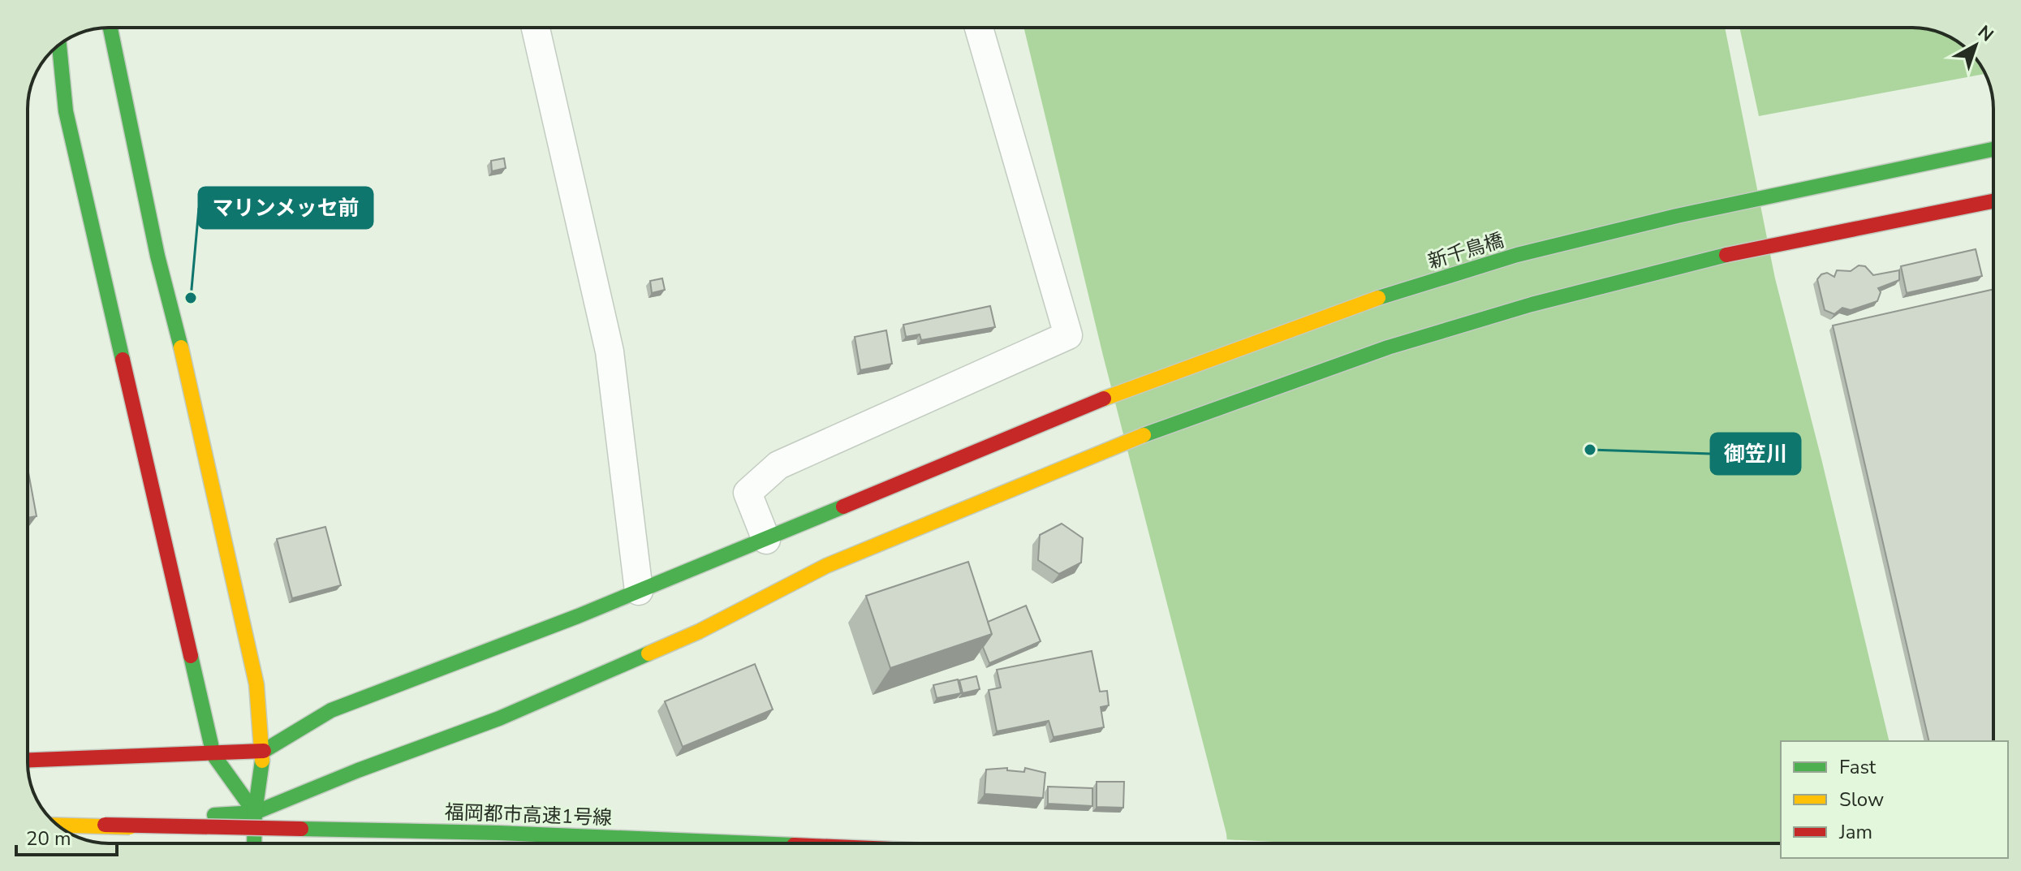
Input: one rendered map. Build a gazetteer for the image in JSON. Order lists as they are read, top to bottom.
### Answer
{
  "streets": {
    "main road": ["新千鳥橋", "福岡都市高速1号線"]
  },
  "places": ["マリンメッセ前", "御笠川"],
  "legend": ["Fast", "Slow", "Jam"],
  "scale_bar": "20 m",
  "north": "top right"
}
